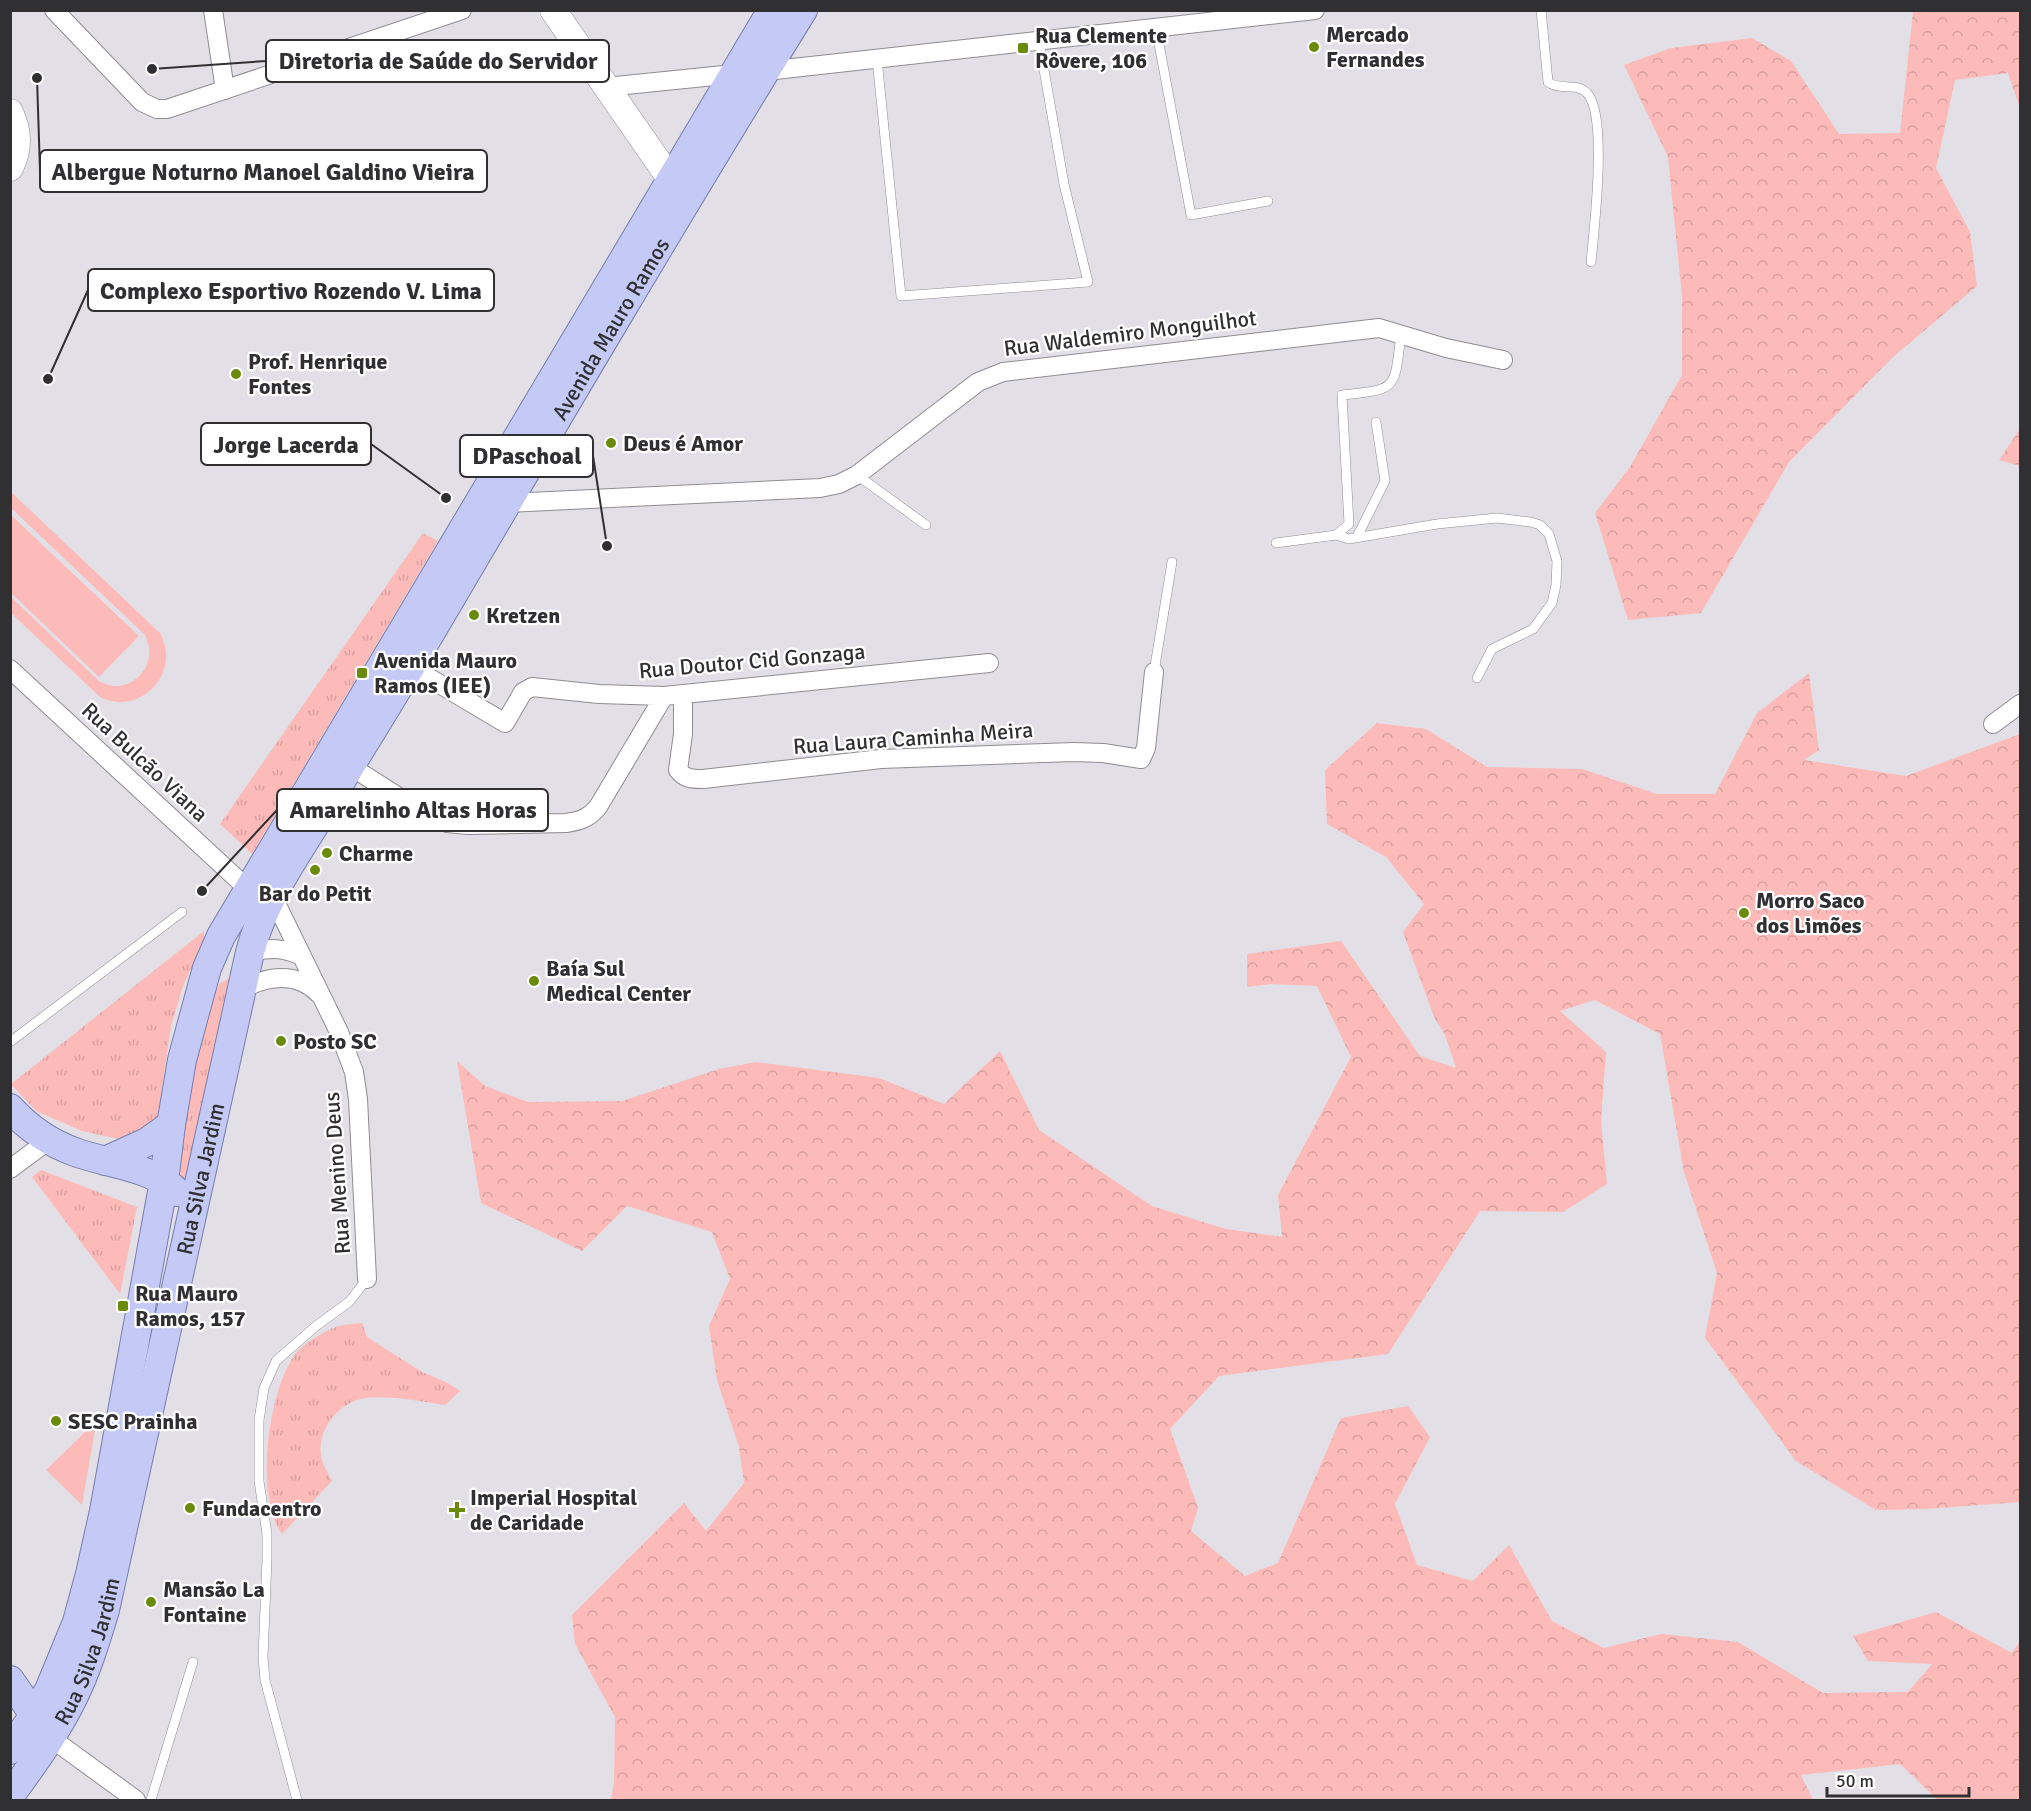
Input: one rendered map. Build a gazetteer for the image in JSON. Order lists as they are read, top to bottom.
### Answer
{
  "streets": {
    "main road": ["Avenida Mauro Ramos", "Rua Silva Jardim"],
    "street": [
      "Rua Waldemiro Monguilhot",
      "Rua Doutor Cid Gonzaga",
      "Rua Laura Caminha Meira",
      "Rua Bulcão Viana",
      "Rua Menino Deus"
    ]
  },
  "crossings": [
    ["Avenida Mauro Ramos", "Rua Waldemiro Monguilhot"],
    ["Avenida Mauro Ramos", "Rua Doutor Cid Gonzaga"],
    ["Avenida Mauro Ramos", "Rua Bulcão Viana"],
    ["Avenida Mauro Ramos", "Rua Menino Deus"],
    ["Avenida Mauro Ramos", "Rua Silva Jardim"],
    ["Rua Doutor Cid Gonzaga", "Rua Laura Caminha Meira"],
    ["Rua Bulcão Viana", "Rua Menino Deus"],
    ["Rua Bulcão Viana", "Rua Silva Jardim"],
    ["Rua Menino Deus", "Rua Silva Jardim"]
  ],
  "places": {
    "other": [
      "Mercado Fernandes",
      "Diretoria de Saúde do Servidor",
      "Albergue Noturno Manoel Galdino Vieira",
      "Prof. Henrique Fontes",
      "Complexo Esportivo Rozendo V. Lima",
      "Deus é Amor",
      "Jorge Lacerda",
      "DPaschoal",
      "Kretzen",
      "Charme",
      "Bar do Petit",
      "Amarelinho Altas Horas",
      "Morro Saco dos Limões",
      "Baía Sul Medical Center",
      "Posto SC",
      "SESC Prainha",
      "Fundacentro",
      "Mansão La Fontaine"
    ],
    "transit": ["Rua Clemente Rôvere, 106", "Avenida Mauro Ramos (IEE)", "Rua Mauro Ramos, 157"],
    "health": ["Imperial Hospital de Caridade"]
  },
  "scale_bar": "50 m"
}
